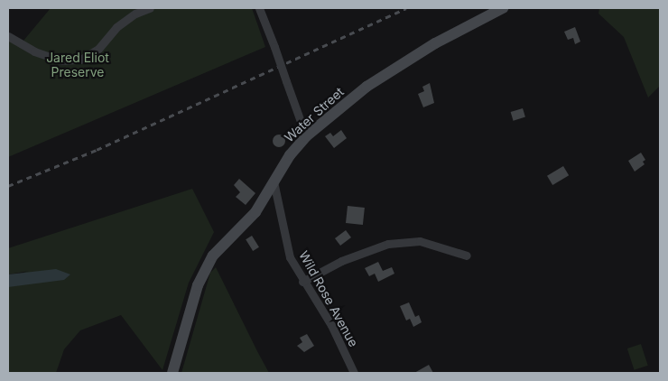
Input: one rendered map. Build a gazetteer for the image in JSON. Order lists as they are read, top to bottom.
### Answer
{
  "streets": {
    "main road": ["Water Street"],
    "street": ["Wild Rose Avenue"]
  },
  "crossings": [
    ["Water Street", "Wild Rose Avenue"]
  ],
  "parks": ["Jared Eliot Preserve"]
}
